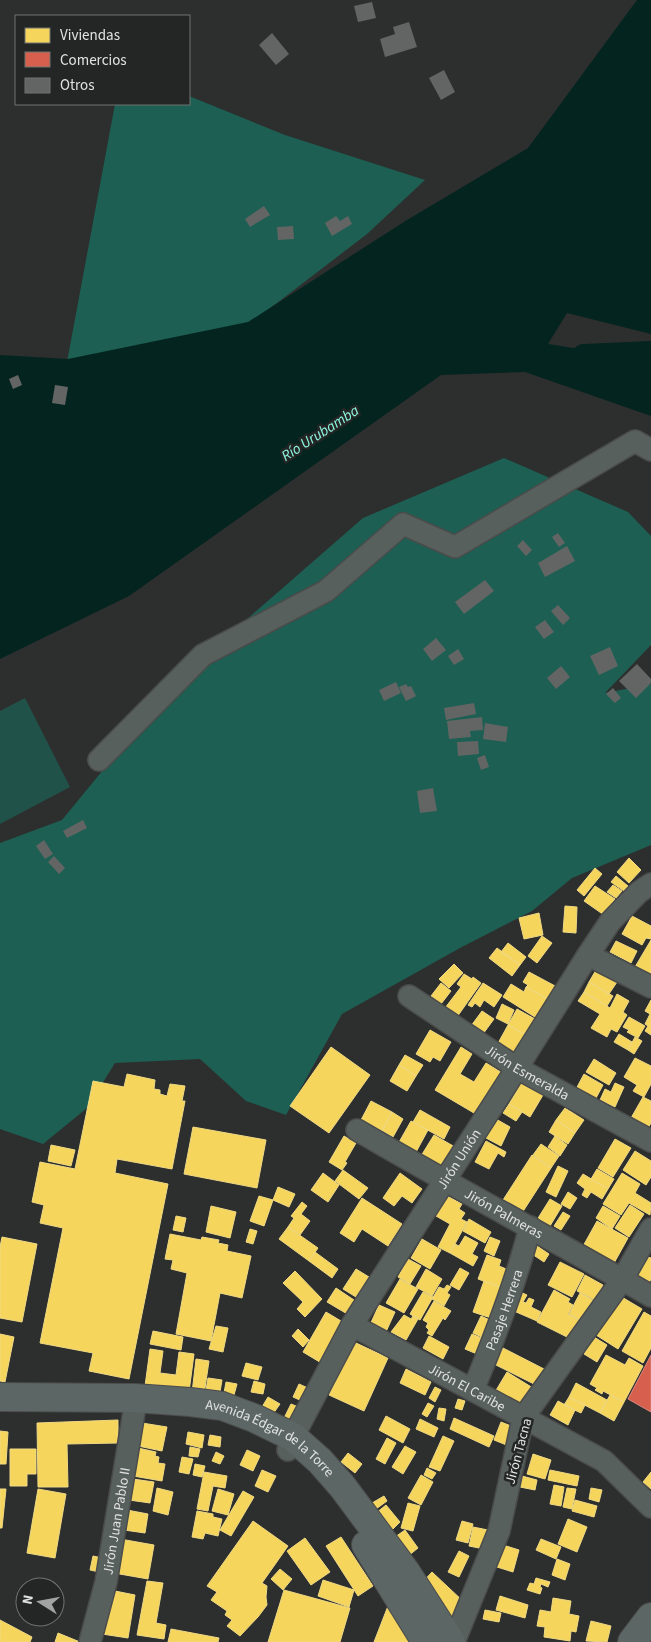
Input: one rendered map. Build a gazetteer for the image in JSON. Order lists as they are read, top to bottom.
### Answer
{
  "streets": {
    "highway": ["Avenida Édgar de la Torre"],
    "street": [
      "Jirón Esmeralda",
      "Jirón Unión",
      "Jirón Palmeras",
      "Pasaje Herrera",
      "Jirón El Caribe",
      "Jirón Tacna",
      "Jirón Juan Pablo II"
    ]
  },
  "crossings": [
    ["Jirón Esmeralda", "Jirón Unión"],
    ["Jirón Unión", "Jirón Palmeras"],
    ["Jirón Unión", "Jirón El Caribe"],
    ["Jirón Unión", "Avenida Édgar de la Torre"],
    ["Jirón Palmeras", "Pasaje Herrera"],
    ["Jirón Palmeras", "Jirón Tacna"],
    ["Pasaje Herrera", "Jirón El Caribe"],
    ["Jirón El Caribe", "Jirón Tacna"],
    ["Avenida Édgar de la Torre", "Jirón Tacna"],
    ["Avenida Édgar de la Torre", "Jirón Juan Pablo II"]
  ],
  "water": ["Río Urubamba"],
  "legend": ["Viviendas", "Comercios", "Otros"],
  "north": "left"
}
